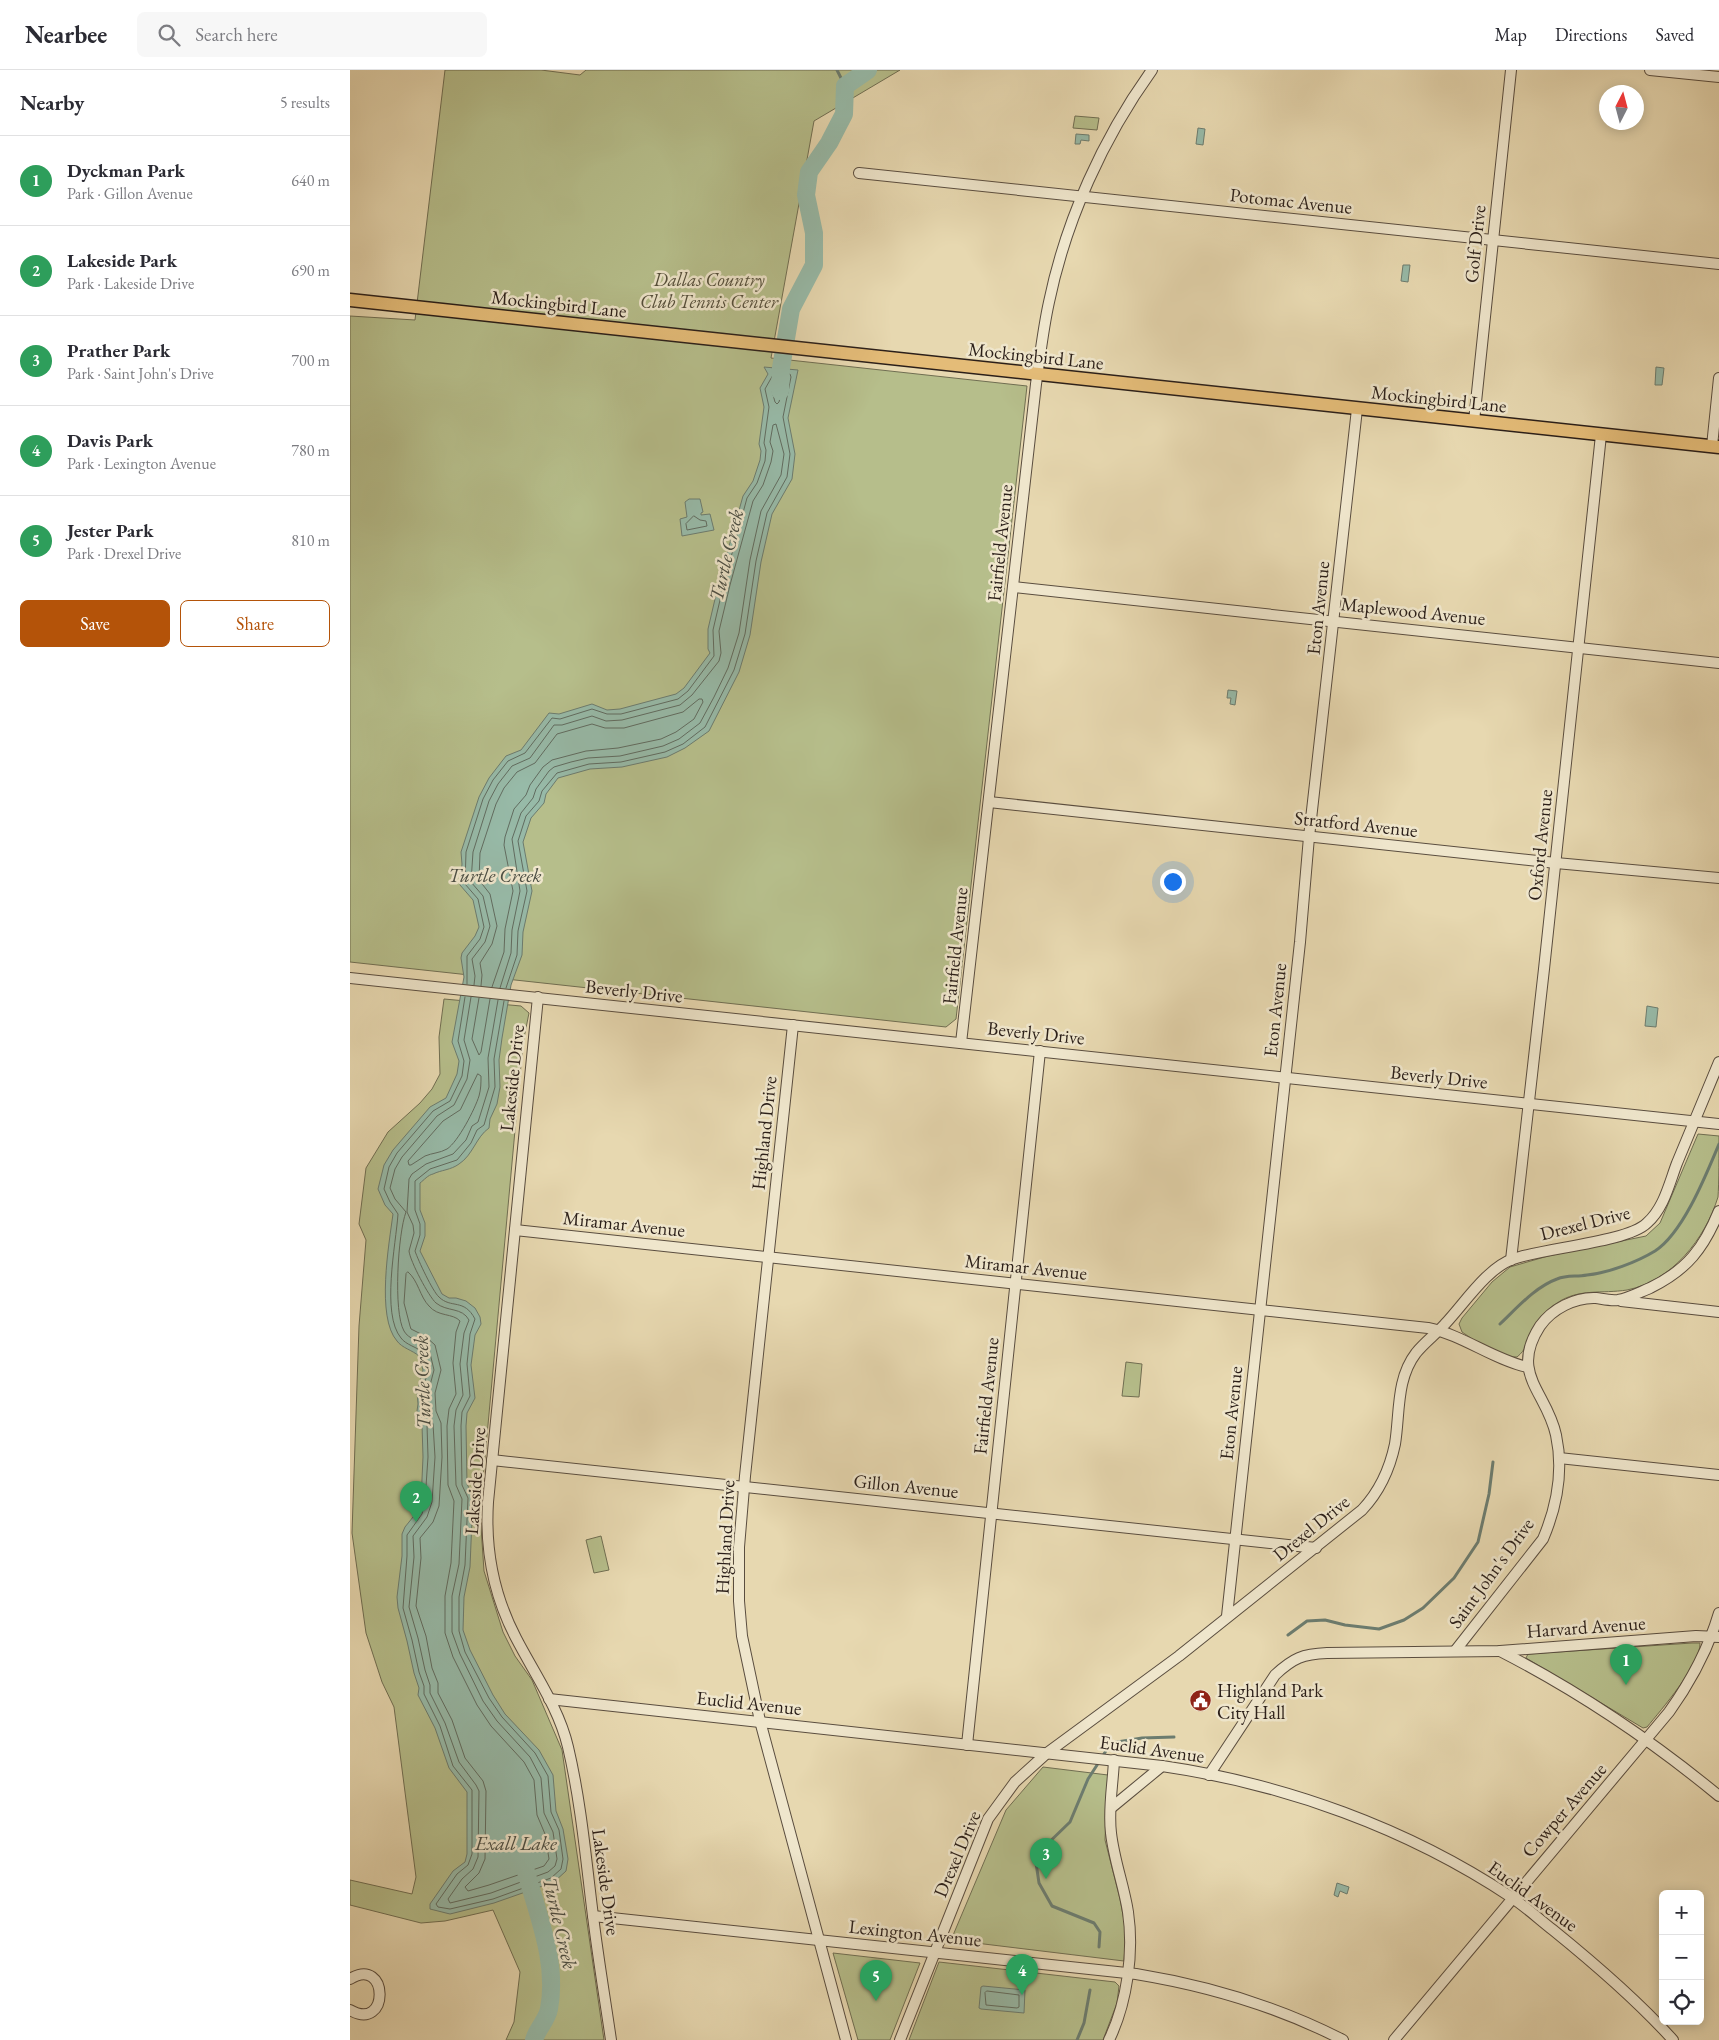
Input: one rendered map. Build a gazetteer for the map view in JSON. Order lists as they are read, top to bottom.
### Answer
{
  "streets": {
    "main road": ["Mockingbird Lane"],
    "street": [
      "Potomac Avenue",
      "Golf Drive",
      "Fairfield Avenue",
      "Eton Avenue",
      "Maplewood Avenue",
      "Stratford Avenue",
      "Oxford Avenue",
      "Beverly Drive",
      "Lakeside Drive",
      "Highland Drive",
      "Drexel Drive",
      "Miramar Avenue",
      "Gillon Avenue",
      "Saint John's Drive",
      "Harvard Avenue",
      "Euclid Avenue",
      "Cowper Avenue",
      "Lexington Avenue"
    ]
  },
  "crossings": [
    ["Potomac Avenue", "Golf Drive"],
    ["Potomac Avenue", "Fairfield Avenue"],
    ["Golf Drive", "Mockingbird Lane"],
    ["Mockingbird Lane", "Fairfield Avenue"],
    ["Mockingbird Lane", "Eton Avenue"],
    ["Mockingbird Lane", "Oxford Avenue"],
    ["Fairfield Avenue", "Maplewood Avenue"],
    ["Fairfield Avenue", "Stratford Avenue"],
    ["Fairfield Avenue", "Beverly Drive"],
    ["Fairfield Avenue", "Miramar Avenue"],
    ["Fairfield Avenue", "Gillon Avenue"],
    ["Fairfield Avenue", "Euclid Avenue"],
    ["Eton Avenue", "Maplewood Avenue"],
    ["Eton Avenue", "Stratford Avenue"],
    ["Eton Avenue", "Beverly Drive"],
    ["Eton Avenue", "Drexel Drive"],
    ["Eton Avenue", "Miramar Avenue"],
    ["Eton Avenue", "Gillon Avenue"],
    ["Maplewood Avenue", "Oxford Avenue"],
    ["Stratford Avenue", "Oxford Avenue"],
    ["Oxford Avenue", "Beverly Drive"],
    ["Oxford Avenue", "Drexel Drive"],
    ["Beverly Drive", "Lakeside Drive"],
    ["Beverly Drive", "Highland Drive"],
    ["Beverly Drive", "Drexel Drive"],
    ["Lakeside Drive", "Miramar Avenue"],
    ["Lakeside Drive", "Gillon Avenue"],
    ["Lakeside Drive", "Euclid Avenue"],
    ["Lakeside Drive", "Lexington Avenue"],
    ["Highland Drive", "Miramar Avenue"],
    ["Highland Drive", "Gillon Avenue"],
    ["Highland Drive", "Euclid Avenue"],
    ["Highland Drive", "Lexington Avenue"],
    ["Drexel Drive", "Miramar Avenue"],
    ["Drexel Drive", "Gillon Avenue"],
    ["Drexel Drive", "Euclid Avenue"],
    ["Drexel Drive", "Lexington Avenue"],
    ["Miramar Avenue", "Saint John's Drive"],
    ["Saint John's Drive", "Harvard Avenue"],
    ["Saint John's Drive", "Euclid Avenue"],
    ["Harvard Avenue", "Cowper Avenue"],
    ["Euclid Avenue", "Cowper Avenue"]
  ],
  "water": ["Turtle Creek", "Exall Lake"],
  "parks": ["Dallas Country Club Tennis Center"],
  "places": {
    "public building": ["Highland Park City Hall"]
  },
  "north": "top",
  "page": {
    "header": "Nearbee",
    "search": "Search here",
    "nav": ["Map", "Directions", "Saved"],
    "heading": ["Nearby", "5 results"],
    "list": [
      {
        "mark": "1",
        "name": "Dyckman Park",
        "note": "Park · Gillon Avenue",
        "value": "640 m"
      },
      {
        "mark": "2",
        "name": "Lakeside Park",
        "note": "Park · Lakeside Drive",
        "value": "690 m"
      },
      {
        "mark": "3",
        "name": "Prather Park",
        "note": "Park · Saint John's Drive",
        "value": "700 m"
      },
      {
        "mark": "4",
        "name": "Davis Park",
        "note": "Park · Lexington Avenue",
        "value": "780 m"
      },
      {
        "mark": "5",
        "name": "Jester Park",
        "note": "Park · Drexel Drive",
        "value": "810 m"
      }
    ],
    "buttons": ["Save", "Share"],
    "pins": [
      "2",
      "1",
      "3",
      "4",
      "5"
    ],
    "map_buttons": ["+", "−"]
  }
}
